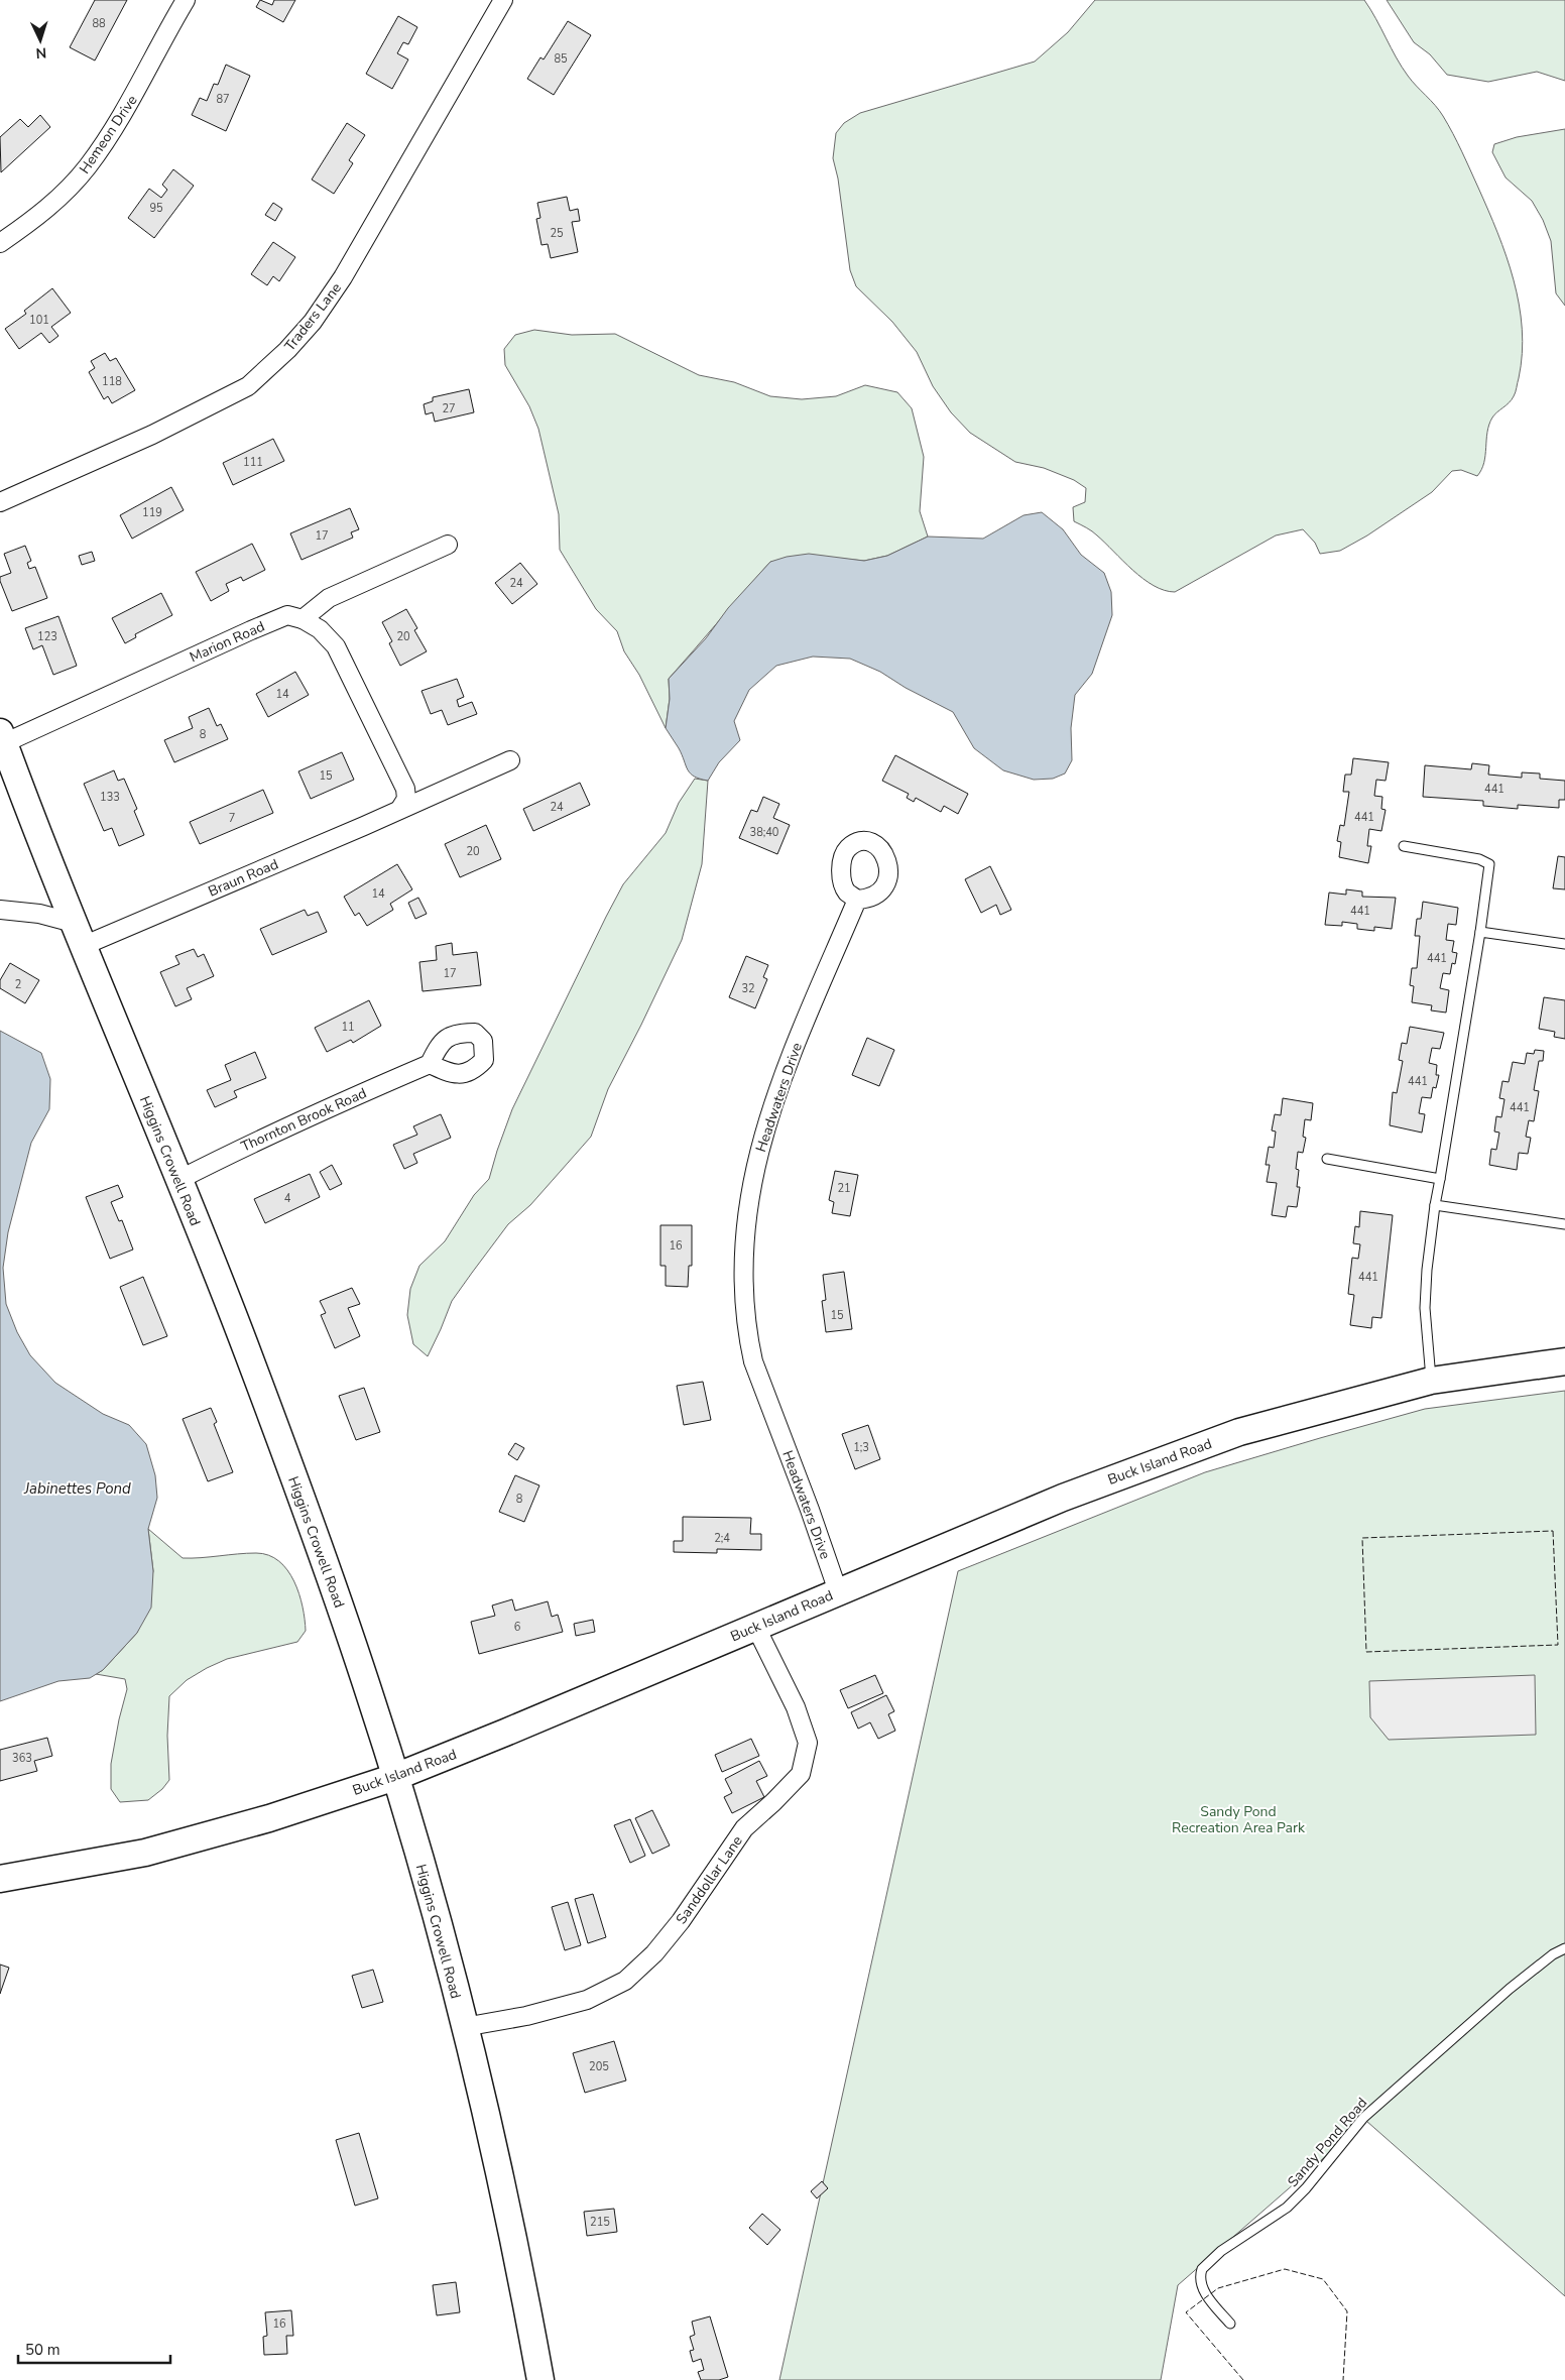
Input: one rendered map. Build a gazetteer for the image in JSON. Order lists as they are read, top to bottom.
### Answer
{
  "streets": {
    "main road": ["Higgins Crowell Road", "Buck Island Road"],
    "street": [
      "Hemeon Drive",
      "Traders Lane",
      "Marion Road",
      "Braun Road",
      "Headwaters Drive",
      "Thornton Brook Road",
      "Sanddollar Lane"
    ],
    "lane": ["Sandy Pond Road"]
  },
  "crossings": [
    ["Marion Road", "Higgins Crowell Road"],
    ["Braun Road", "Higgins Crowell Road"],
    ["Headwaters Drive", "Buck Island Road"],
    ["Thornton Brook Road", "Higgins Crowell Road"],
    ["Higgins Crowell Road", "Buck Island Road"],
    ["Higgins Crowell Road", "Sanddollar Lane"],
    ["Buck Island Road", "Sanddollar Lane"]
  ],
  "water": ["Jabinettes Pond"],
  "parks": ["Sandy Pond Recreation Area Park"],
  "house_numbers": [
    "88",
    "85",
    "87",
    "95",
    "25",
    "101",
    "118",
    "27",
    "111",
    "119",
    "17",
    "24",
    "123",
    "20",
    "14",
    "8",
    "15",
    "441",
    "133",
    "24",
    "441",
    "7",
    "38;40",
    "20",
    "14",
    "441",
    "441",
    "17",
    "2",
    "32",
    "11",
    "441",
    "441",
    "21",
    "4",
    "16",
    "441",
    "15",
    "1;3",
    "8",
    "2;4",
    "6",
    "363",
    "205",
    "215",
    "16"
  ],
  "scale_bar": "50 m",
  "north": "bottom"
}
